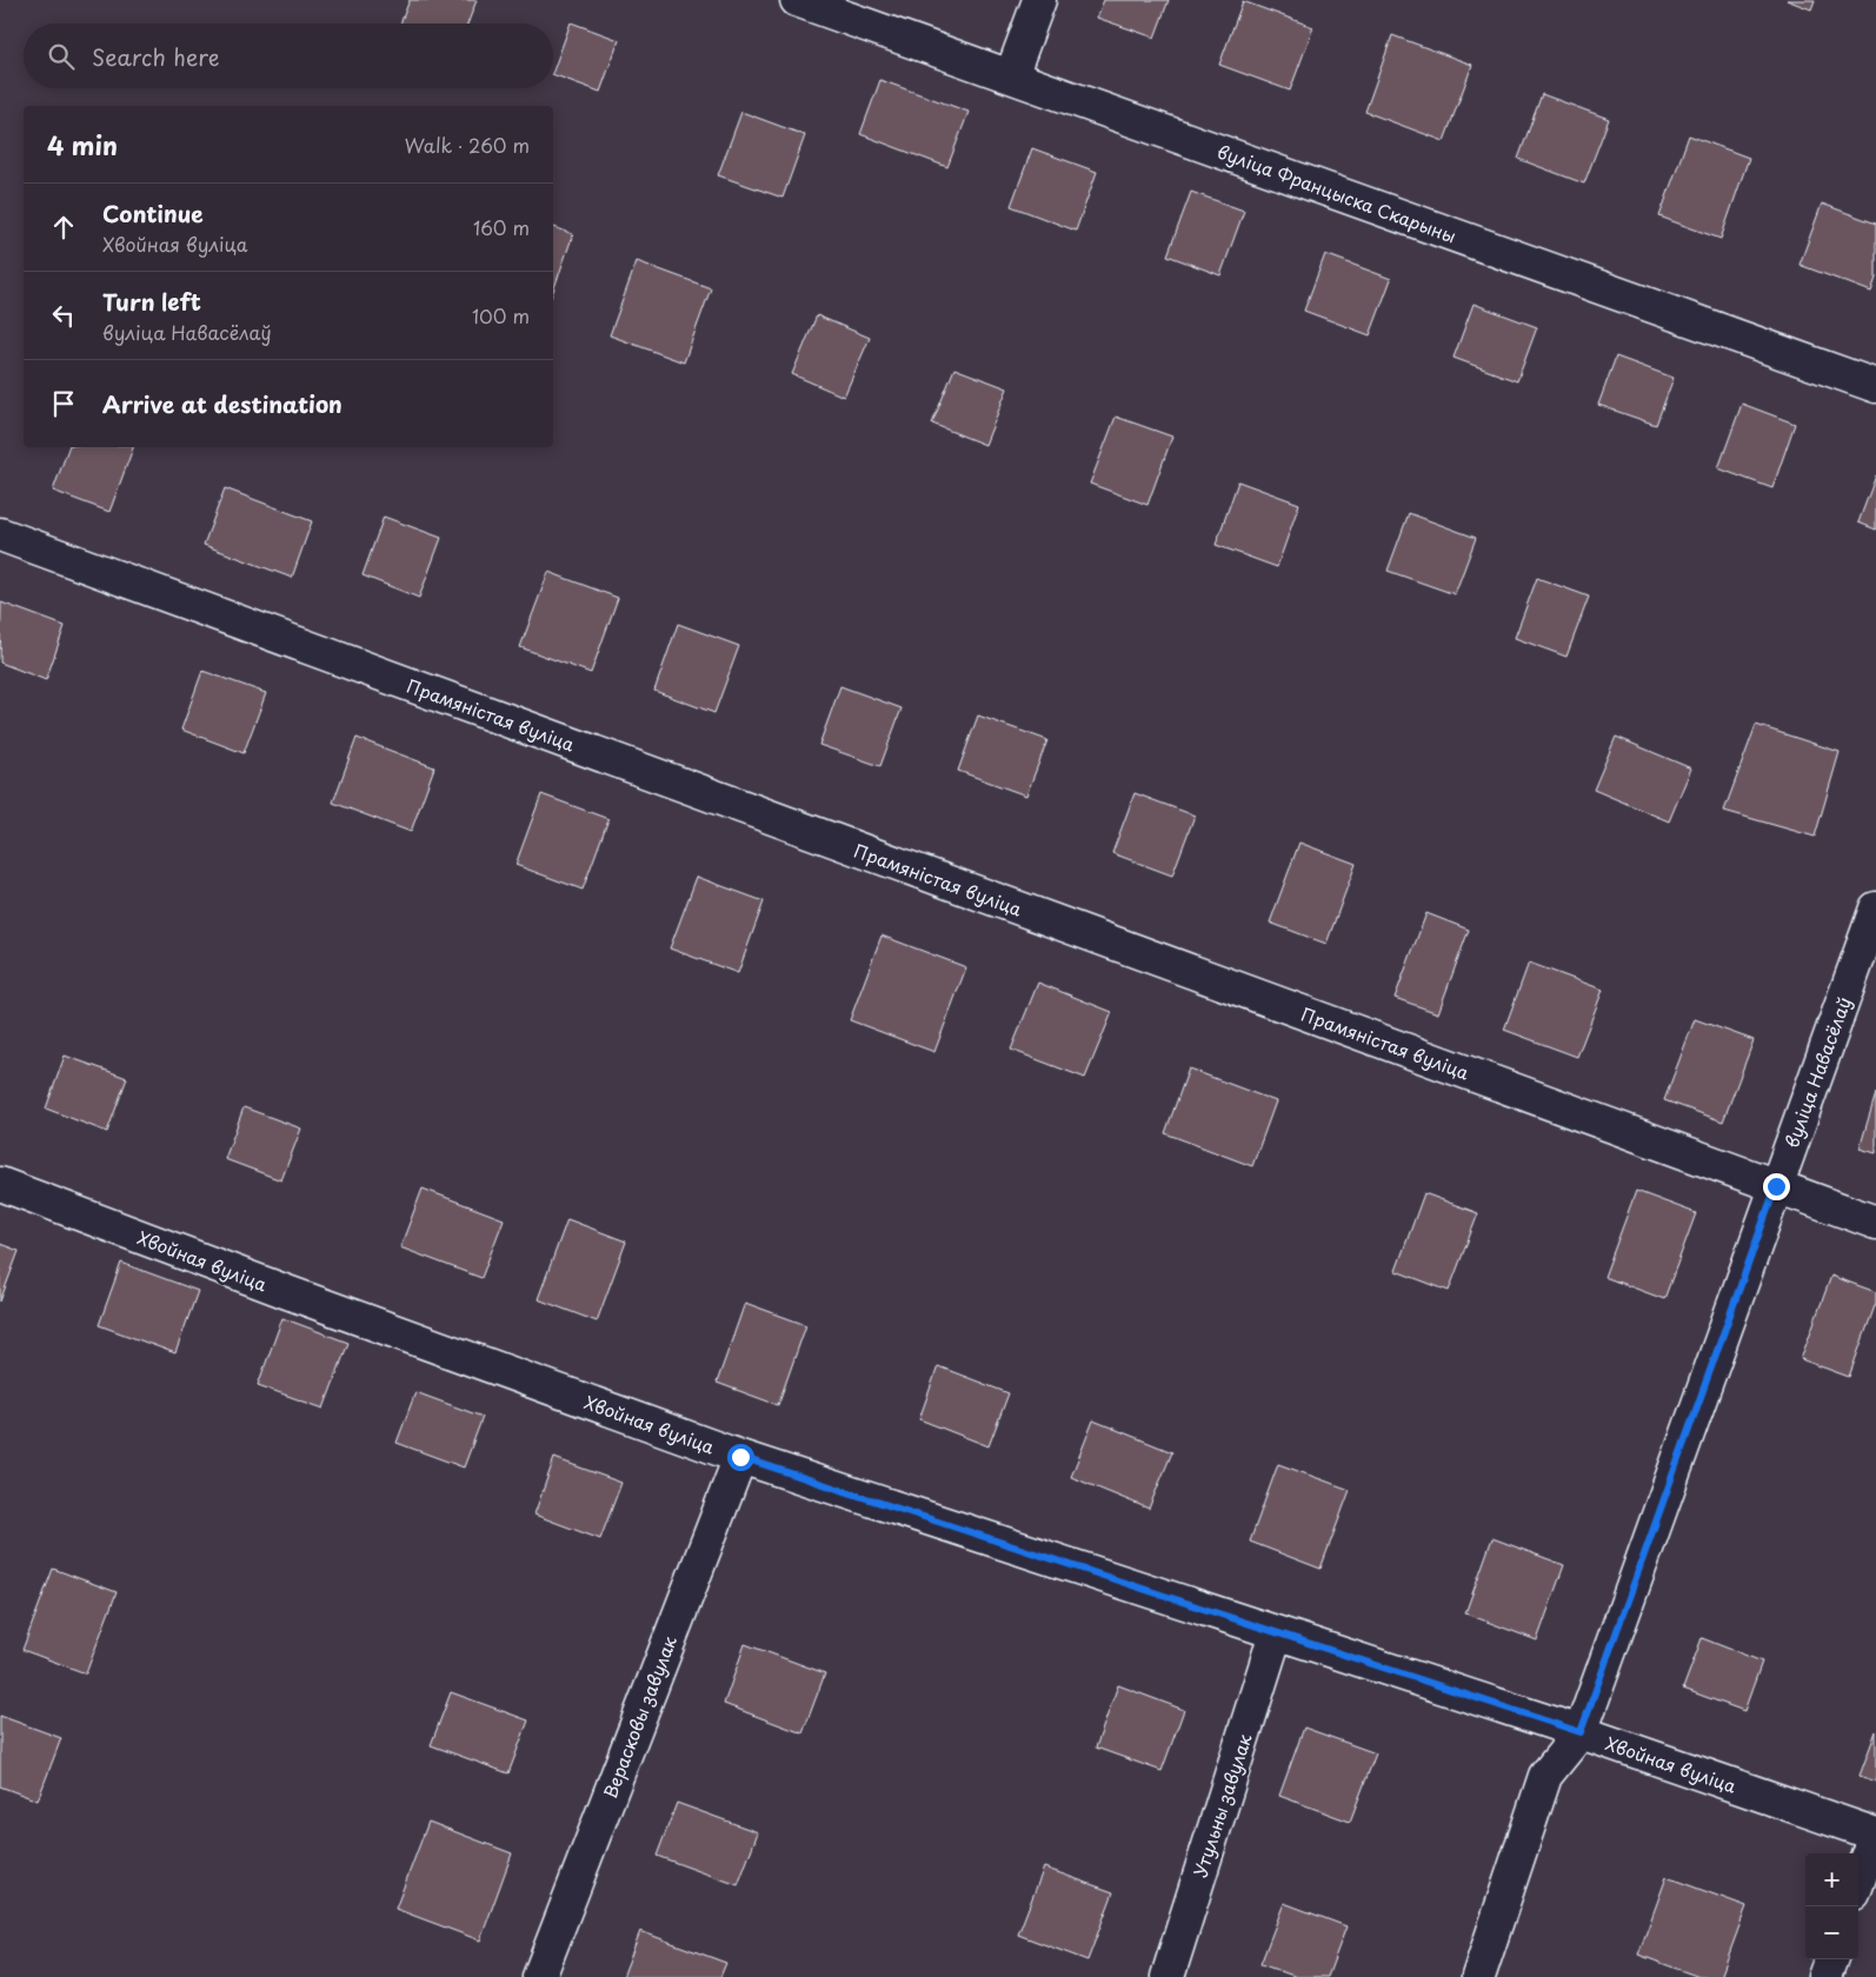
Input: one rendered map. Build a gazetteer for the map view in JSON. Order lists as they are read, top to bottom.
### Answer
{
  "streets": {
    "street": [
      "вуліца Францыска Скарыны",
      "Прамяністая вуліца",
      "вуліца Навасёлаў",
      "Хвойная вуліца",
      "Верасковы завулак",
      "Утульны завулак"
    ]
  },
  "crossings": [
    ["Прамяністая вуліца", "вуліца Навасёлаў"],
    ["вуліца Навасёлаў", "Хвойная вуліца"],
    ["Хвойная вуліца", "Верасковы завулак"],
    ["Хвойная вуліца", "Утульны завулак"]
  ],
  "page": {
    "search": "Search here",
    "heading": ["4 min", "Walk · 260 m"],
    "list": [
      ["Continue", "Хвойная вуліца", "160 m"],
      ["Turn left", "вуліца Навасёлаў", "100 m"],
      "Arrive at destination"
    ],
    "map_buttons": ["+", "−"]
  }
}
